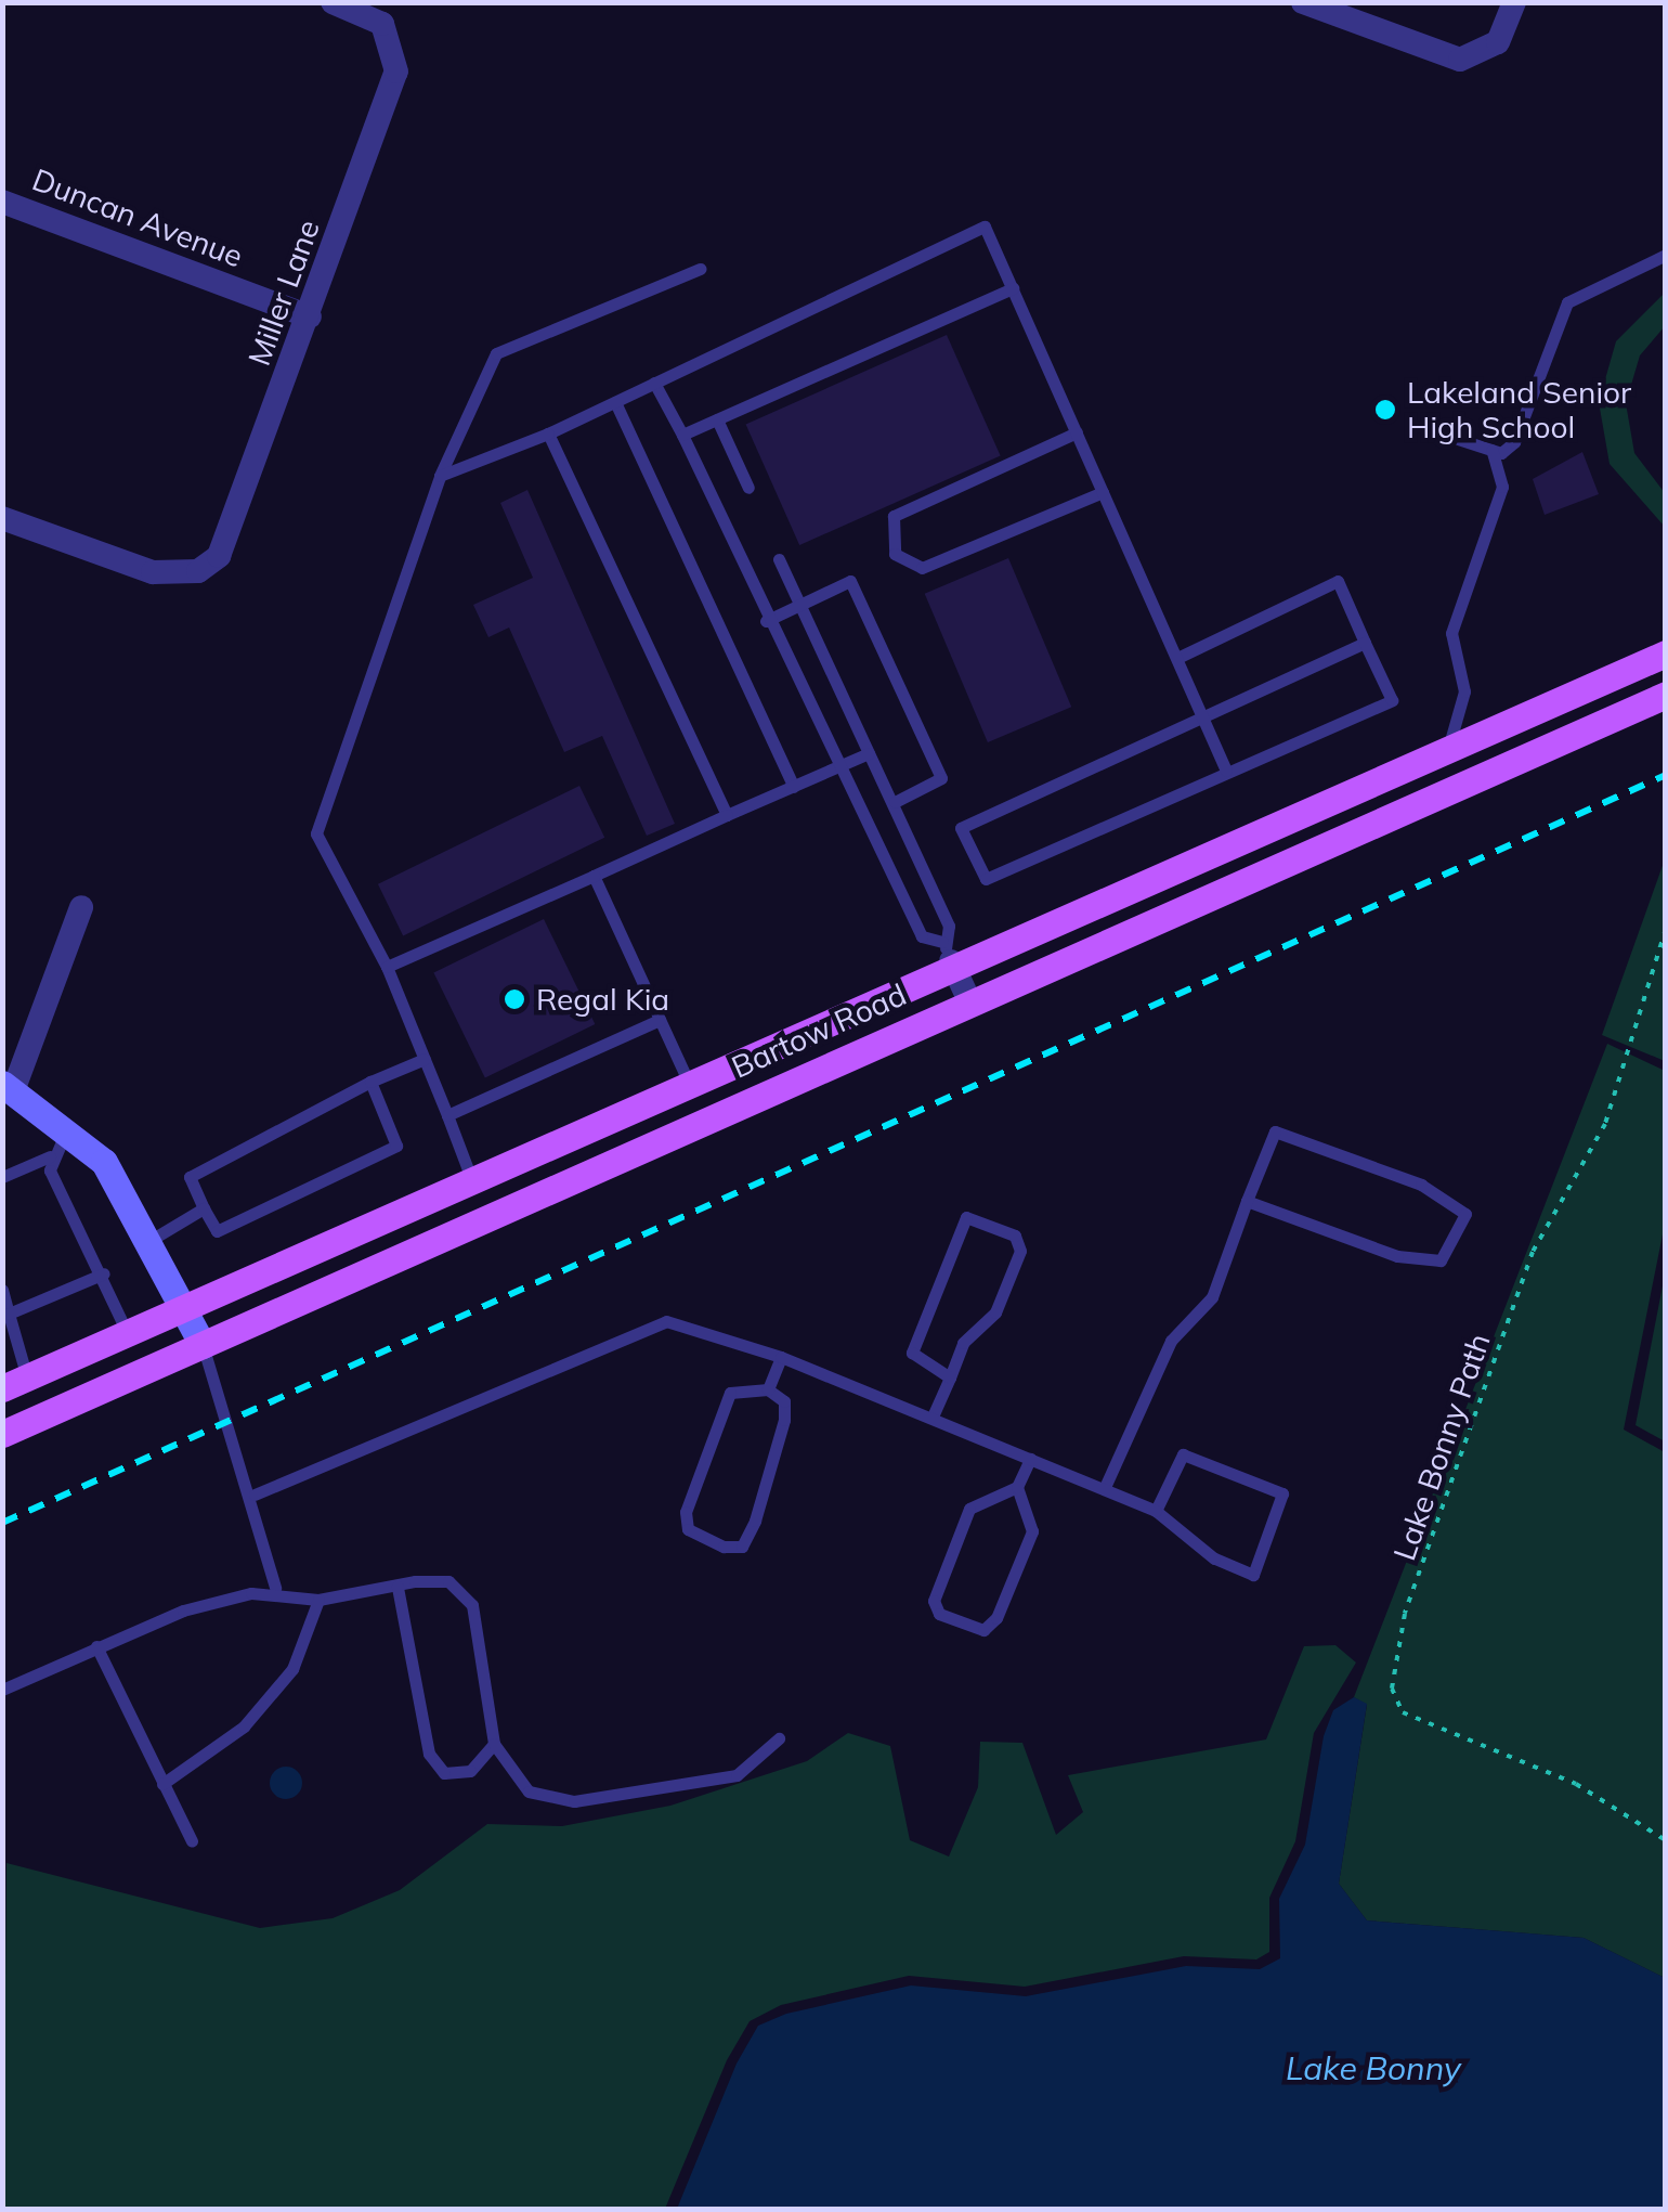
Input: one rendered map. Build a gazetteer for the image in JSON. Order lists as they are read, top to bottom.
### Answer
{
  "streets": {
    "main road": ["Bartow Road"],
    "street": ["Duncan Avenue", "Miller Lane"],
    "path": ["Lake Bonny Path"]
  },
  "crossings": [
    ["Duncan Avenue", "Miller Lane"]
  ],
  "water": ["Lake Bonny"],
  "places": ["Lakeland Senior High School", "Regal Kia"]
}
